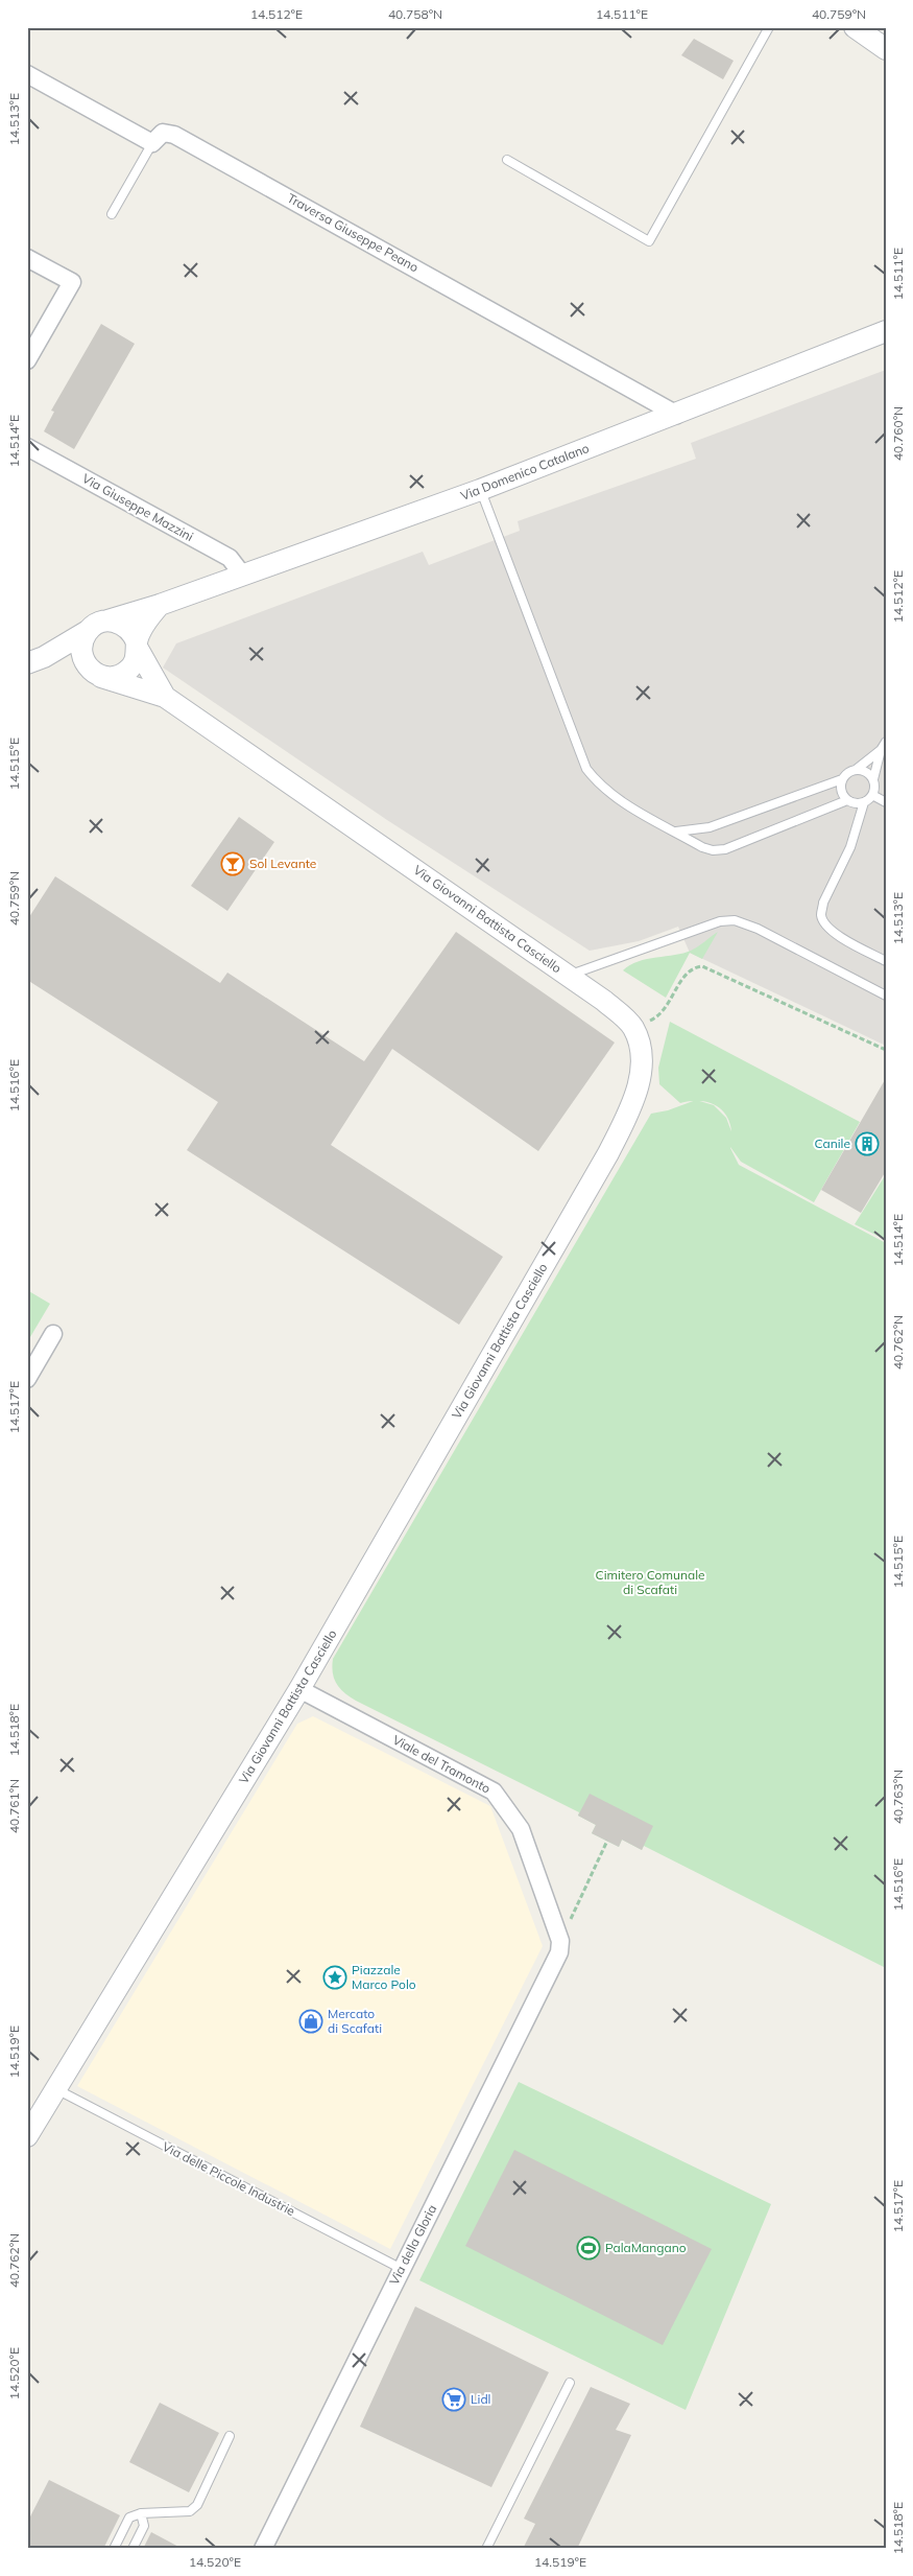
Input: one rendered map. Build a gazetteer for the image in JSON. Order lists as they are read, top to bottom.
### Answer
{
  "streets": {
    "street": [
      "Traversa Giuseppe Peano",
      "Via Domenico Catalano",
      "Via Giuseppe Mazzini",
      "Via Giovanni Battista Casciello",
      "Viale del Tramonto",
      "Via della Gloria"
    ],
    "lane": ["Via delle Piccole Industrie"]
  },
  "crossings": [
    ["Traversa Giuseppe Peano", "Via Domenico Catalano"],
    ["Via Domenico Catalano", "Via Giuseppe Mazzini"],
    ["Via Domenico Catalano", "Via Giovanni Battista Casciello"],
    ["Via Giovanni Battista Casciello", "Viale del Tramonto"],
    ["Via Giovanni Battista Casciello", "Via delle Piccole Industrie"],
    ["Viale del Tramonto", "Via della Gloria"],
    ["Via delle Piccole Industrie", "Via della Gloria"]
  ],
  "parks": ["Cimitero Comunale di Scafati"],
  "places": {
    "bar": ["Sol Levante"],
    "building": ["Canile"],
    "place": ["Piazzale Marco Polo"],
    "shop": ["Mercato di Scafati"],
    "sports": ["PalaMangano"],
    "supermarket": ["Lidl"]
  },
  "coordinates": [
    "14.512°E",
    "40.758°N",
    "14.511°E",
    "40.759°N",
    "14.513°E",
    "40.760°N",
    "14.514°E",
    "14.515°E",
    "14.516°E",
    "40.762°N",
    "14.517°E",
    "14.518°E",
    "40.763°N",
    "40.761°N",
    "14.519°E",
    "14.520°E"
  ]
}
